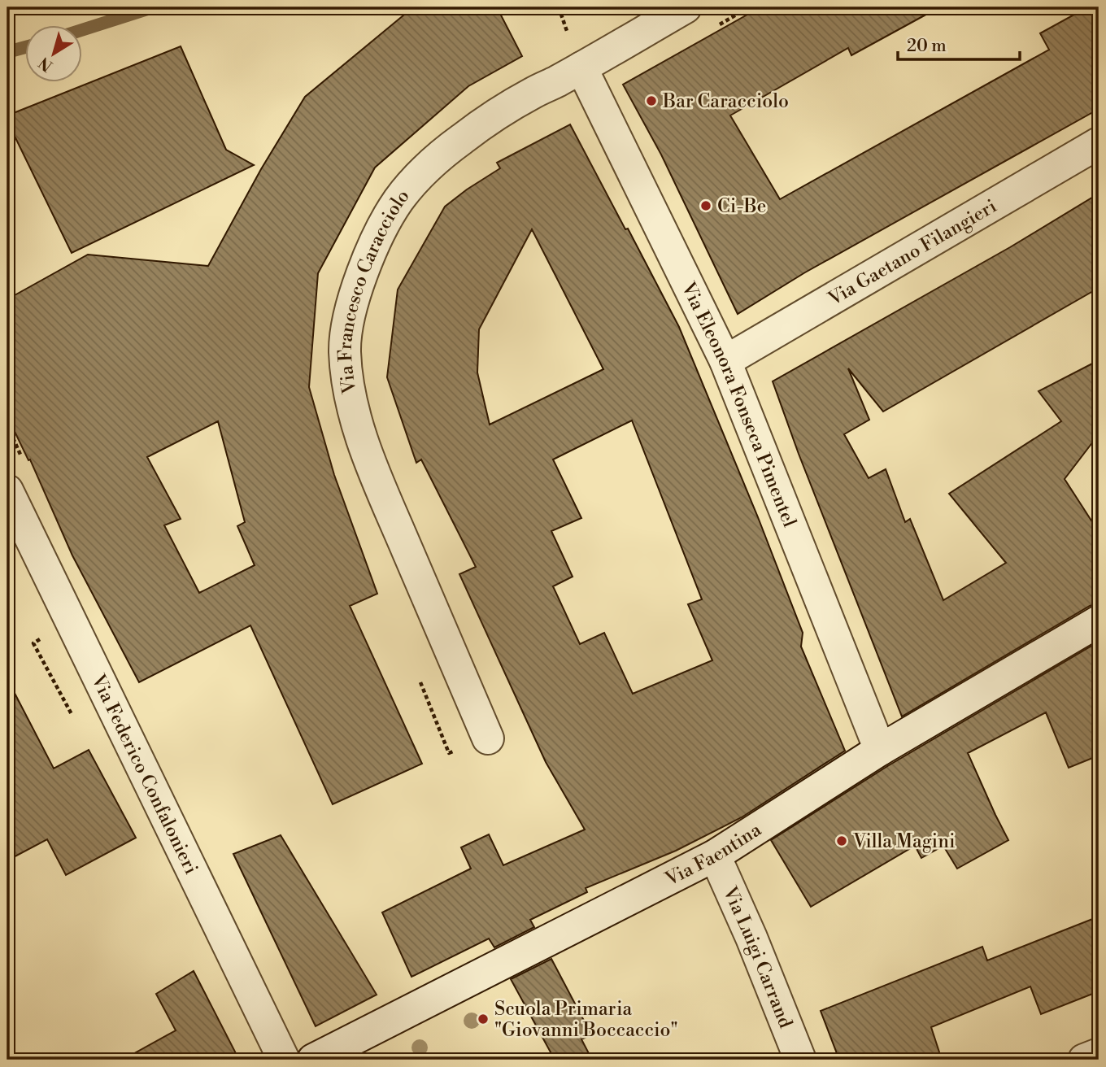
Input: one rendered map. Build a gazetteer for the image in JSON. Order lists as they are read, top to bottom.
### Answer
{
  "streets": {
    "street": [
      "Via Gaetano Filangieri",
      "Via Francesco Caracciolo",
      "Via Eleonora Fonseca Pimentel",
      "Via Federico Confalonieri",
      "Via Faentina",
      "Via Luigi Carrand"
    ]
  },
  "crossings": [
    ["Via Gaetano Filangieri", "Via Eleonora Fonseca Pimentel"],
    ["Via Francesco Caracciolo", "Via Eleonora Fonseca Pimentel"],
    ["Via Eleonora Fonseca Pimentel", "Via Faentina"],
    ["Via Faentina", "Via Luigi Carrand"]
  ],
  "places": [
    "Bar Caracciolo",
    "Ci-Be",
    "Villa Magini",
    "Scuola Primaria \"Giovanni Boccaccio\""
  ],
  "scale_bar": "20 m",
  "north": "bottom left"
}
